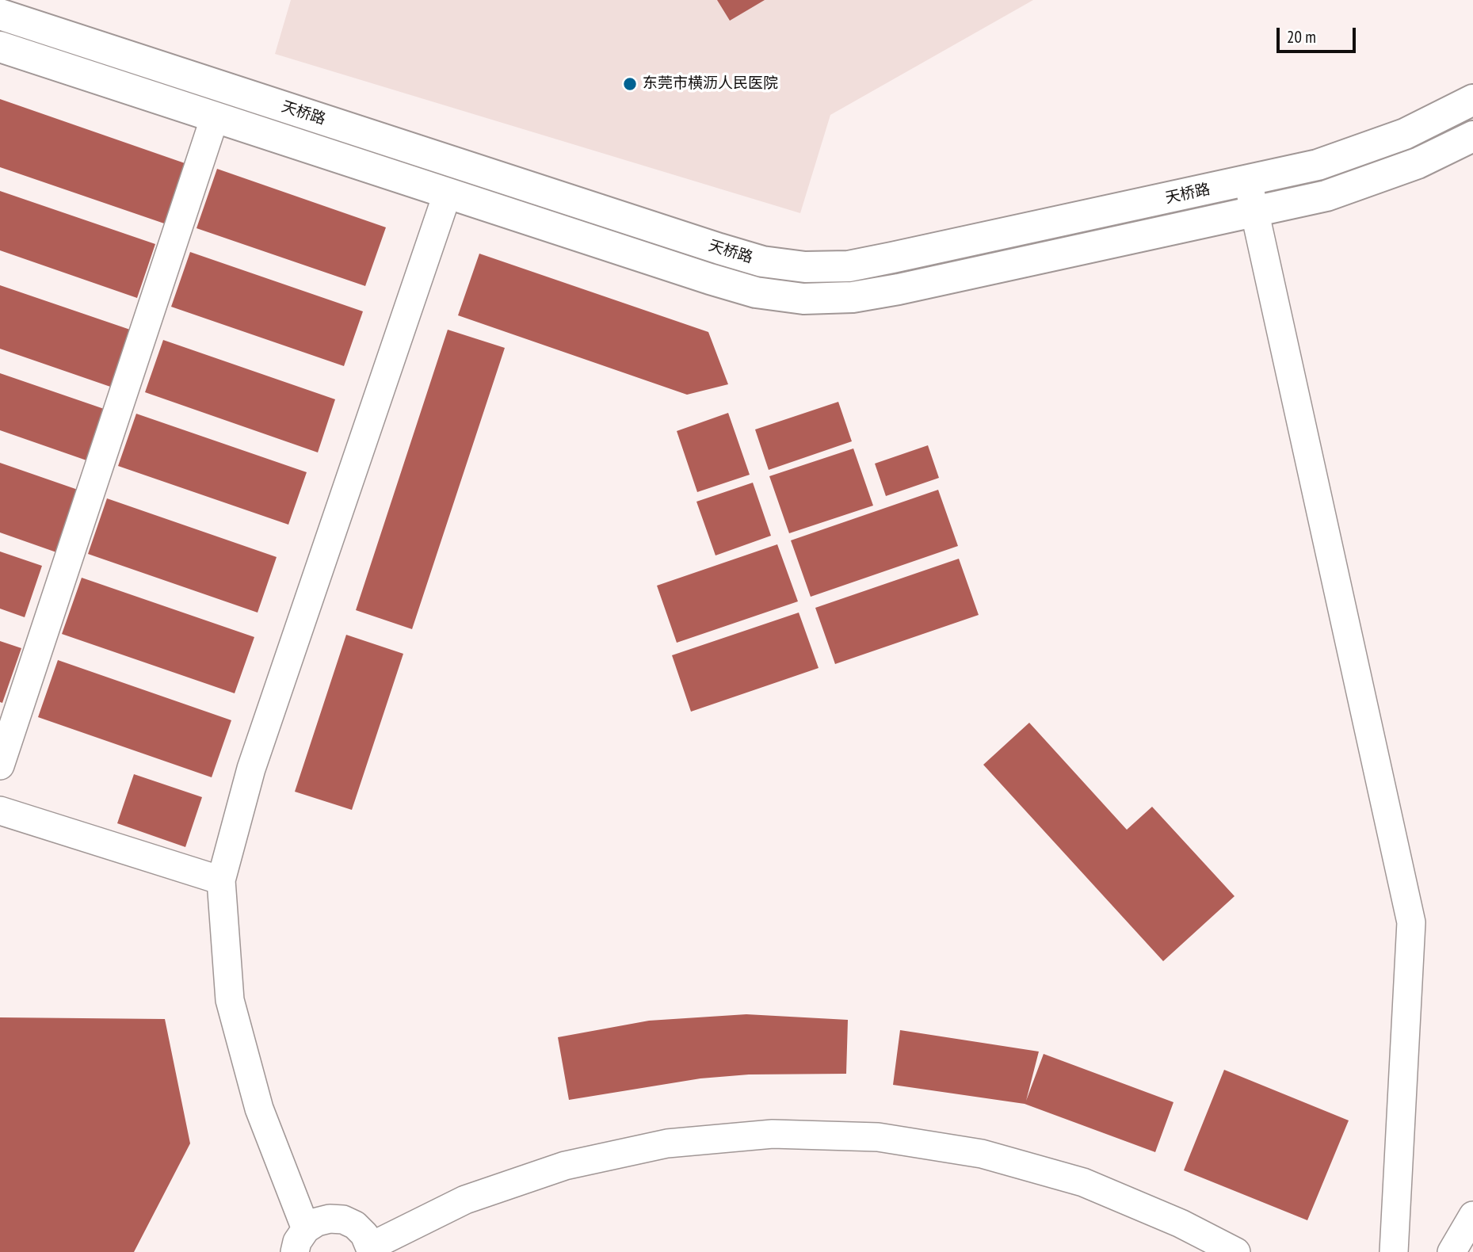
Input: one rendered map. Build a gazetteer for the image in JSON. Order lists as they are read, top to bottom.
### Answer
{
  "streets": {
    "main road": ["天桥路"]
  },
  "places": ["东莞市横沥人民医院"],
  "scale_bar": "20 m"
}
